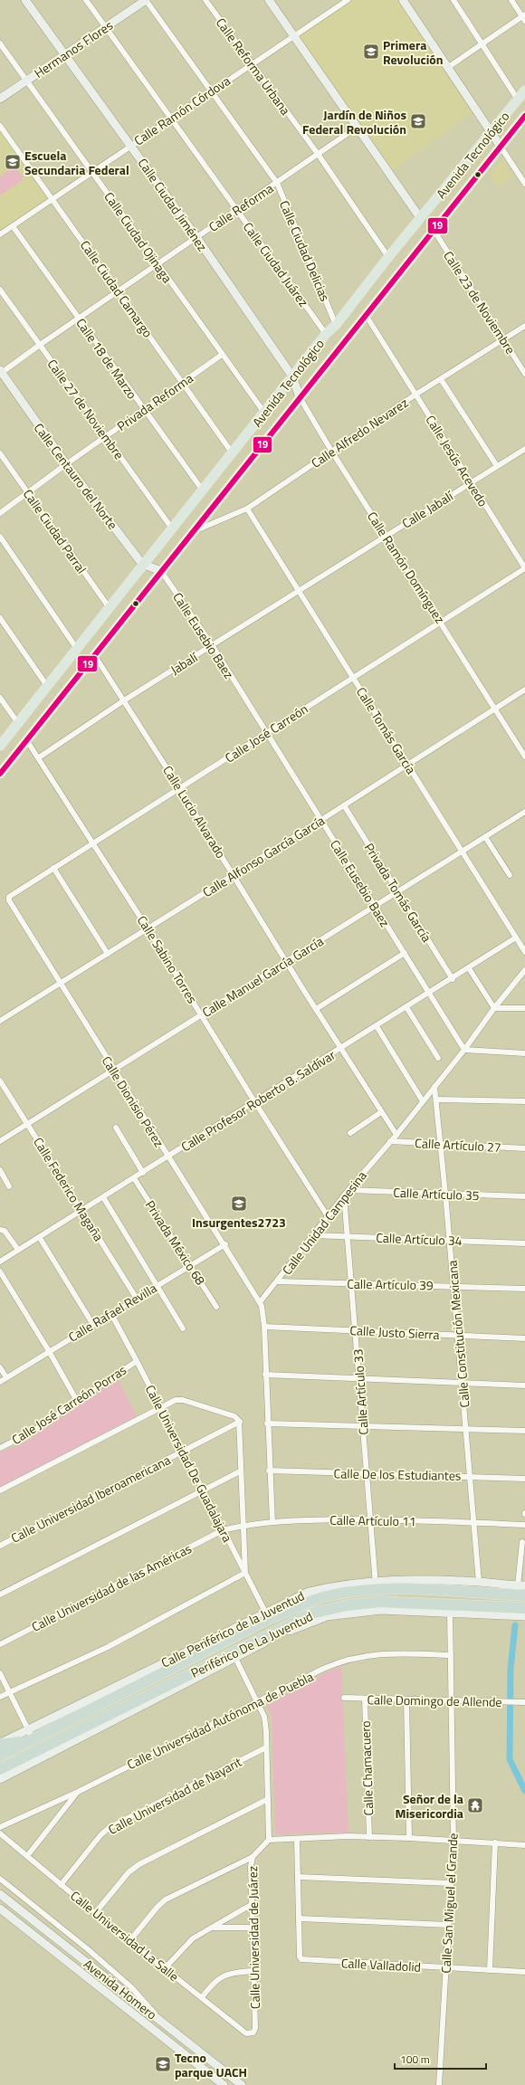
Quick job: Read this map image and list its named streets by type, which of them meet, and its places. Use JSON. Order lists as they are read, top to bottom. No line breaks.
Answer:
{"streets":{"highway":["Periférico De La Juventud"],"main road":["Hermanos Flores","Avenida Tecnológico","Calle Ciudad Jiménez","Calle Centauro del Norte","Calle Ramón Domínguez","Calle Periférico de la Juventud","Avenida Homero"],"street":["Calle Reforma Urbana","Calle Ramón Córdova","Calle Reforma","Calle Ciudad Ojinaga","Calle Ciudad Delicias","Calle Ciudad Juárez","Calle Ciudad Camargo","Calle 23 de Noviembre","Calle 18 de Marzo","Privada Reforma","Calle 27 de Noviembre","Calle Alfredo Nevarez","Calle Jesús Acevedo","Calle Jabalí","Calle Ciudad Parral","Calle Eusebio Baez","Jabalí","Calle Tomás García","Calle José Carreón","Calle Lucio Alvarado","Calle Alfonso García García","Privada Tomás García","Calle Sabino Torres","Calle Manuel García García","Calle Profesor Roberto B. Saldívar","Calle Dionisio Pérez","Calle Artículo 27","Calle Federico Magaña","Calle Artículo 35","Calle Unidad Campesina","Calle Artículo 34","Privada México 68","Calle Artículo 39","Calle Rafael Revilla","Calle Justo Sierra","Calle Constitución Mexicana","Calle Artículo 33","Calle José Carreón Porras","Calle Universidad De Guadalajara","Calle De los Estudiantes","Calle Universidad Iberoamericana","Calle Artículo 11","Calle Universidad de las Américas","Calle Domingo de Allende","Calle Universidad Autónoma de Puebla","Calle Chamacuero","Calle Universidad de Nayarit","Calle San Miguel el Grande","Calle Universidad La Salle","Calle Universidad de Juárez","Calle Valladolid"]},"crossings":[["Hermanos Flores","Calle Ciudad Jiménez"],["Hermanos Flores","Calle Ciudad Ojinaga"],["Hermanos Flores","Calle Ciudad Delicias"],["Hermanos Flores","Calle Ciudad Juárez"],["Calle Reforma Urbana","Calle Ramón Córdova"],["Calle Reforma Urbana","Avenida Tecnológico"],["Calle Reforma Urbana","Calle Reforma"],["Calle Ramón Córdova","Calle Ciudad Jiménez"],["Calle Ramón Córdova","Calle Ciudad Ojinaga"],["Calle Ramón Córdova","Calle Ciudad Delicias"],["Calle Ramón Córdova","Calle Ciudad Juárez"],["Calle Ramón Córdova","Calle Ciudad Camargo"],["Calle Ramón Córdova","Calle 18 de Marzo"],["Avenida Tecnológico","Calle Ciudad Jiménez"],["Avenida Tecnológico","Calle Ciudad Ojinaga"],["Avenida Tecnológico","Calle Ciudad Delicias"],["Avenida Tecnológico","Calle Ciudad Juárez"],["Avenida Tecnológico","Calle Ciudad Camargo"],["Avenida Tecnológico","Calle 23 de Noviembre"],["Avenida Tecnológico","Calle 18 de Marzo"],["Avenida Tecnológico","Calle 27 de Noviembre"],["Avenida Tecnológico","Calle Alfredo Nevarez"],["Avenida Tecnológico","Calle Jesús Acevedo"],["Avenida Tecnológico","Calle Centauro del Norte"],["Avenida Tecnológico","Calle Ciudad Parral"],["Avenida Tecnológico","Calle Ramón Domínguez"],["Avenida Tecnológico","Calle Eusebio Baez"],["Avenida Tecnológico","Calle Lucio Alvarado"],["Avenida Tecnológico","Calle Sabino Torres"],["Calle Ciudad Jiménez","Calle Reforma"],["Calle Ciudad Jiménez","Calle Ramón Domínguez"],["Calle Reforma","Calle Ciudad Ojinaga"],["Calle Reforma","Calle Ciudad Delicias"],["Calle Reforma","Calle Ciudad Juárez"],["Calle Reforma","Calle Ciudad Camargo"],["Calle Reforma","Calle 18 de Marzo"],["Calle Reforma","Calle 27 de Noviembre"],["Calle Reforma","Calle Centauro del Norte"],["Calle Ciudad Ojinaga","Privada Reforma"],["Calle Ciudad Camargo","Privada Reforma"],["Calle 23 de Noviembre","Calle Alfredo Nevarez"],["Calle 18 de Marzo","Privada Reforma"],["Privada Reforma","Calle 27 de Noviembre"],["Privada Reforma","Calle Centauro del Norte"],["Privada Reforma","Calle Ciudad Parral"],["Calle Alfredo Nevarez","Calle Jesús Acevedo"],["Calle Alfredo Nevarez","Calle Ramón Domínguez"],["Calle Alfredo Nevarez","Calle Tomás García"],["Calle Jesús Acevedo","Calle Jabalí"],["Calle Jesús Acevedo","Calle José Carreón"],["Calle Jabalí","Calle Ramón Domínguez"],["Calle Jabalí","Jabalí"],["Calle Ramón Domínguez","Jabalí"],["Calle Ramón Domínguez","Calle José Carreón"],["Calle Ramón Domínguez","Calle Alfonso García García"],["Calle Eusebio Baez","Jabalí"],["Calle Eusebio Baez","Calle José Carreón"],["Calle Eusebio Baez","Calle Alfonso García García"],["Calle Eusebio Baez","Calle Manuel García García"],["Calle Eusebio Baez","Calle Profesor Roberto B. Saldívar"],["Calle Eusebio Baez","Calle Unidad Campesina"],["Jabalí","Calle Tomás García"],["Jabalí","Calle Lucio Alvarado"],["Jabalí","Calle Sabino Torres"],["Calle Tomás García","Calle José Carreón"],["Calle Tomás García","Calle Alfonso García García"],["Calle Tomás García","Calle Manuel García García"],["Calle Tomás García","Calle Profesor Roberto B. Saldívar"],["Calle José Carreón","Calle Lucio Alvarado"],["Calle José Carreón","Calle Sabino Torres"],["Calle José Carreón","Calle Dionisio Pérez"],["Calle Lucio Alvarado","Calle Alfonso García García"],["Calle Lucio Alvarado","Calle Manuel García García"],["Calle Lucio Alvarado","Calle Profesor Roberto B. Saldívar"],["Calle Lucio Alvarado","Calle Unidad Campesina"],["Calle Alfonso García García","Privada Tomás García"],["Calle Alfonso García García","Calle Sabino Torres"],["Calle Alfonso García García","Calle Dionisio Pérez"],["Privada Tomás García","Calle Manuel García García"],["Privada Tomás García","Calle Profesor Roberto B. Saldívar"],["Calle Sabino Torres","Calle Manuel García García"],["Calle Sabino Torres","Calle Profesor Roberto B. Saldívar"],["Calle Sabino Torres","Calle Unidad Campesina"],["Calle Manuel García García","Calle Dionisio Pérez"],["Calle Manuel García García","Calle Federico Magaña"],["Calle Profesor Roberto B. Saldívar","Calle Dionisio Pérez"],["Calle Profesor Roberto B. Saldívar","Calle Federico Magaña"],["Calle Profesor Roberto B. Saldívar","Privada México 68"],["Calle Dionisio Pérez","Calle Unidad Campesina"],["Calle Dionisio Pérez","Calle Rafael Revilla"],["Calle Artículo 27","Calle Unidad Campesina"],["Calle Artículo 27","Calle Constitución Mexicana"],["Calle Federico Magaña","Calle Rafael Revilla"],["Calle Artículo 35","Calle Unidad Campesina"],["Calle Artículo 35","Calle Constitución Mexicana"],["Calle Artículo 35","Calle Artículo 33"],["Calle Unidad Campesina","Calle Artículo 34"],["Calle Unidad Campesina","Calle Artículo 39"],["Calle Unidad Campesina","Calle Constitución Mexicana"],["Calle Unidad Campesina","Calle Artículo 33"],["Calle Artículo 34","Calle Constitución Mexicana"],["Calle Artículo 34","Calle Artículo 33"],["Privada México 68","Calle Rafael Revilla"],["Calle Artículo 39","Calle Constitución Mexicana"],["Calle Artículo 39","Calle Artículo 33"],["Calle Rafael Revilla","Calle Universidad De Guadalajara"],["Calle Justo Sierra","Calle Constitución Mexicana"],["Calle Justo Sierra","Calle Artículo 33"],["Calle Constitución Mexicana","Calle De los Estudiantes"],["Calle Constitución Mexicana","Calle Artículo 11"],["Calle Constitución Mexicana","Calle Periférico de la Juventud"],["Calle Artículo 33","Calle De los Estudiantes"],["Calle Artículo 33","Calle Artículo 11"],["Calle Artículo 33","Calle Periférico de la Juventud"],["Calle Artículo 33","Periférico De La Juventud"],["Calle José Carreón Porras","Calle Universidad De Guadalajara"],["Calle Universidad De Guadalajara","Calle Universidad Iberoamericana"],["Calle Universidad De Guadalajara","Calle Artículo 11"],["Calle Universidad De Guadalajara","Calle Universidad de las Américas"],["Calle Universidad De Guadalajara","Calle Periférico de la Juventud"],["Calle Artículo 11","Calle Universidad de las Américas"],["Calle Periférico de la Juventud","Periférico De La Juventud"],["Calle Periférico de la Juventud","Calle San Miguel el Grande"],["Calle Domingo de Allende","Calle Chamacuero"],["Calle Domingo de Allende","Calle San Miguel el Grande"],["Calle Universidad Autónoma de Puebla","Calle San Miguel el Grande"],["Calle Universidad de Nayarit","Calle Universidad La Salle"],["Calle San Miguel el Grande","Calle Valladolid"],["Calle Universidad La Salle","Calle Universidad de Juárez"]],"places":{"school or university":["Primera Revolución","Jardín de Niños Federal Revolución","Escuela Secundaria Federal","Insurgentes2723","Tecno parque UACH"],"temple":["Señor de la Misericordia"]},"lines":["transit line 19"],"scale_bar":"100 m"}
